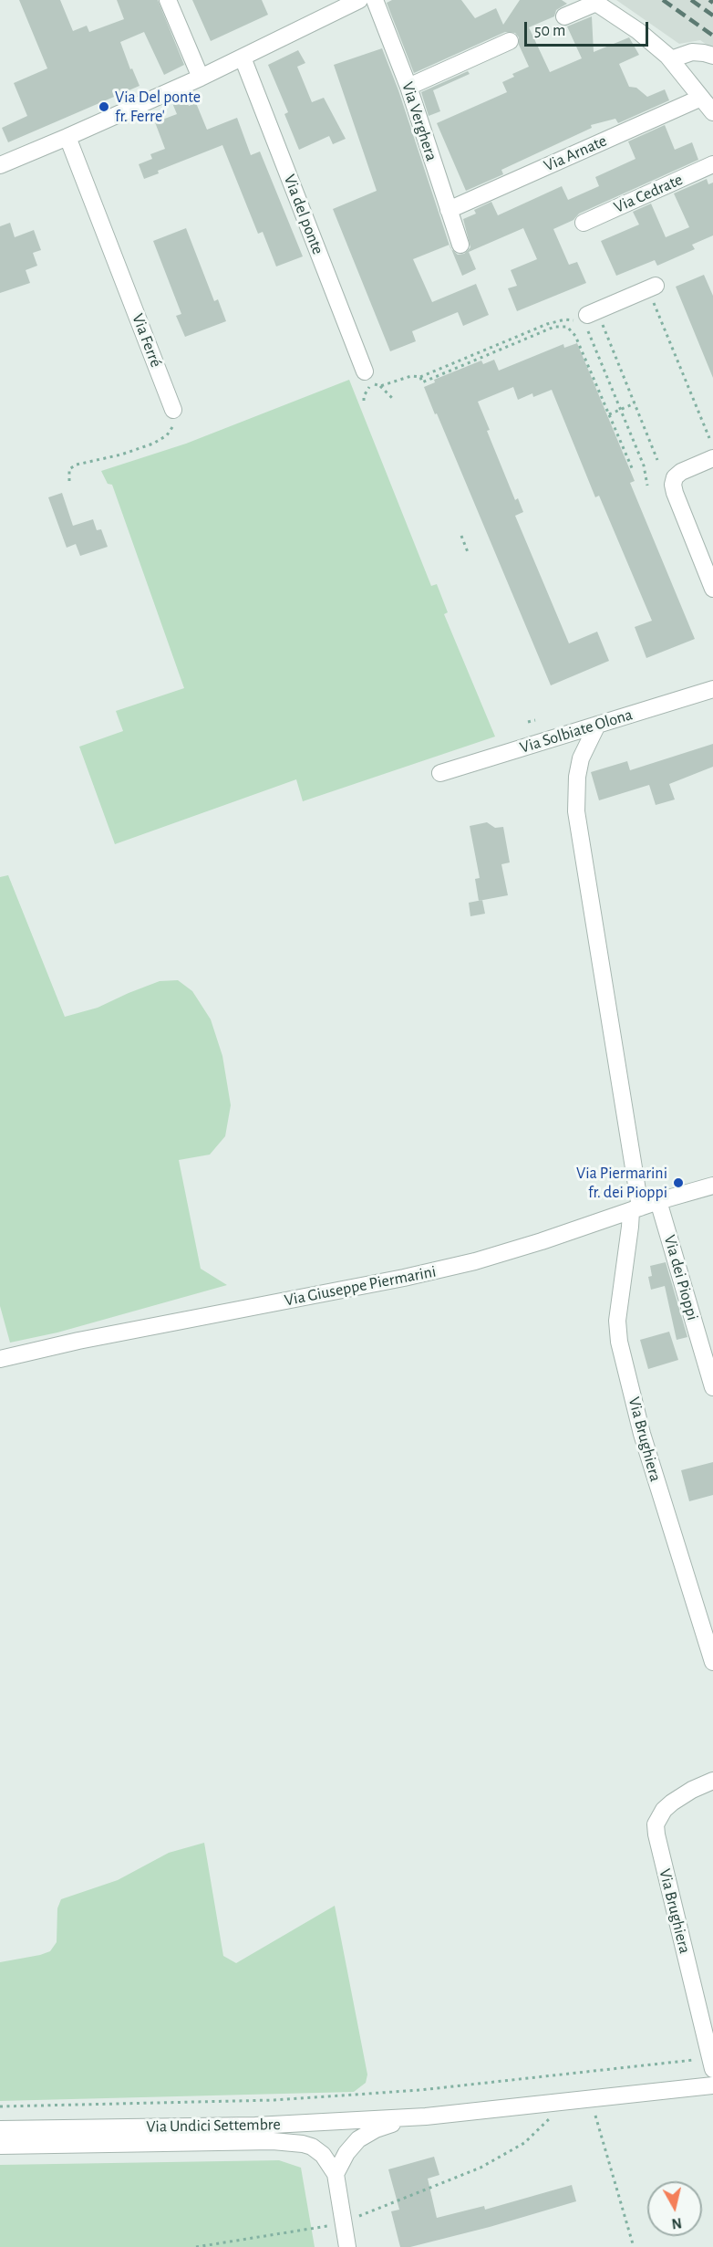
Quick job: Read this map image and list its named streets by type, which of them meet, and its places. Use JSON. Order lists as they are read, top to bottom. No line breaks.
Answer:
{"streets":{"street":["Via Verghera","Via Arnate","Via Cedrate","Via del ponte","Via Ferré","Via Solbiate Olona","Via dei Pioppi","Via Giuseppe Piermarini","Via Brughiera","Via Undici Settembre"]},"crossings":[["Via Verghera","Via Arnate"],["Via Solbiate Olona","Via Brughiera"],["Via dei Pioppi","Via Giuseppe Piermarini"],["Via Giuseppe Piermarini","Via Brughiera"]],"places":["Via Del ponte fr. Ferre'","Via Piermarini fr. dei Pioppi"],"scale_bar":"50 m","north":"bottom"}
